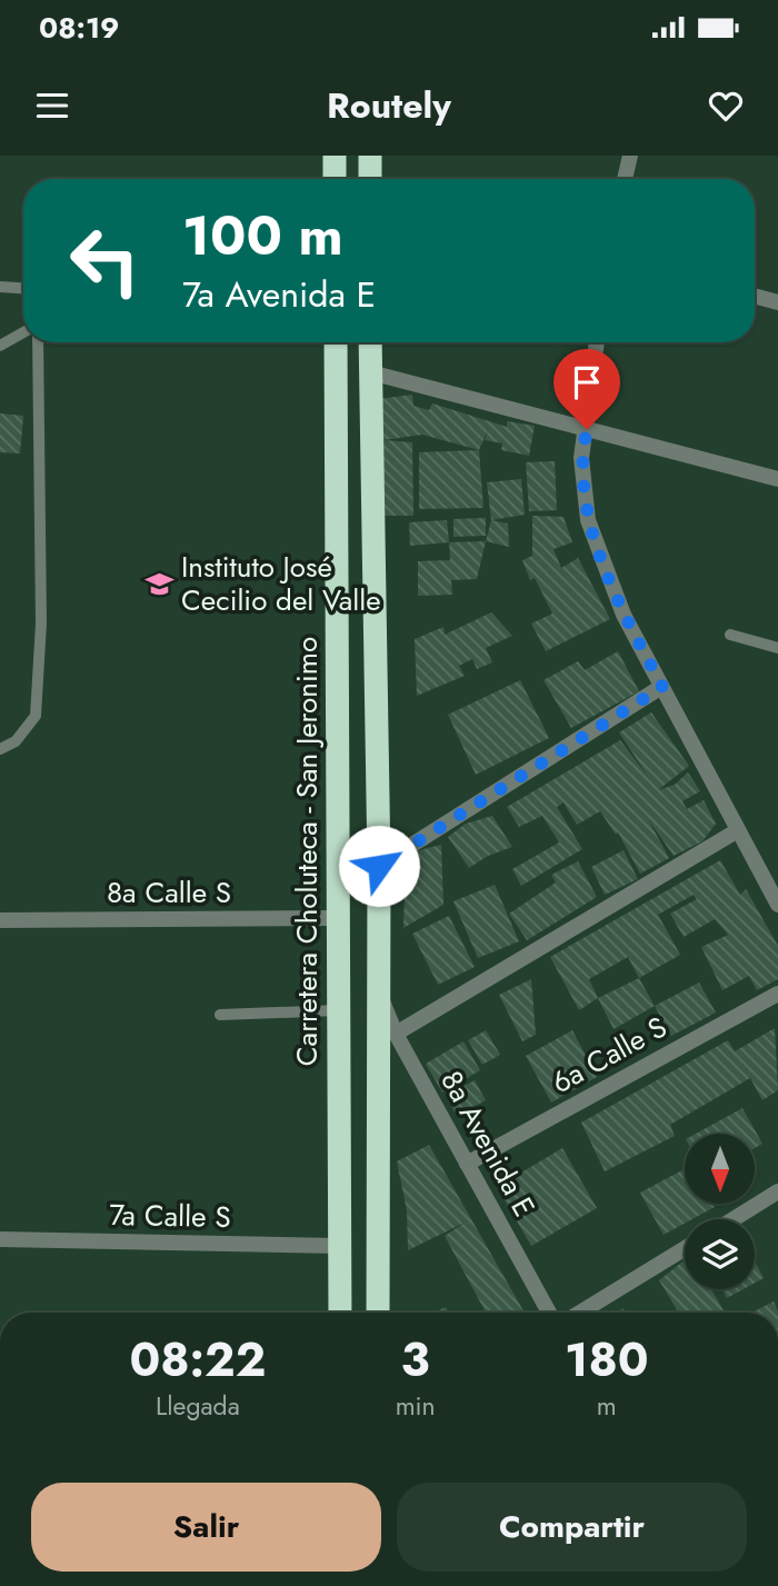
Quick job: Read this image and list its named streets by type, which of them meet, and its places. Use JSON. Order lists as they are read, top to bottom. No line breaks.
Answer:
{"streets":{"highway":["Carretera Choluteca - San Jeronimo"],"street":["8a Calle S","6a Calle S","8a Avenida E","7a Calle S"]},"crossings":[["Carretera Choluteca - San Jeronimo","8a Calle S"],["Carretera Choluteca - San Jeronimo","7a Calle S"],["6a Calle S","8a Avenida E"]],"places":{"school or university":["Instituto José Cecilio del Valle"]},"north":"bottom","page":{"status":"08:19","header":"Routely","turn":["100 m","7a Avenida E"],"eta":["08:22","Llegada","3","min","180","m"],"buttons":["Salir","Compartir"]}}
